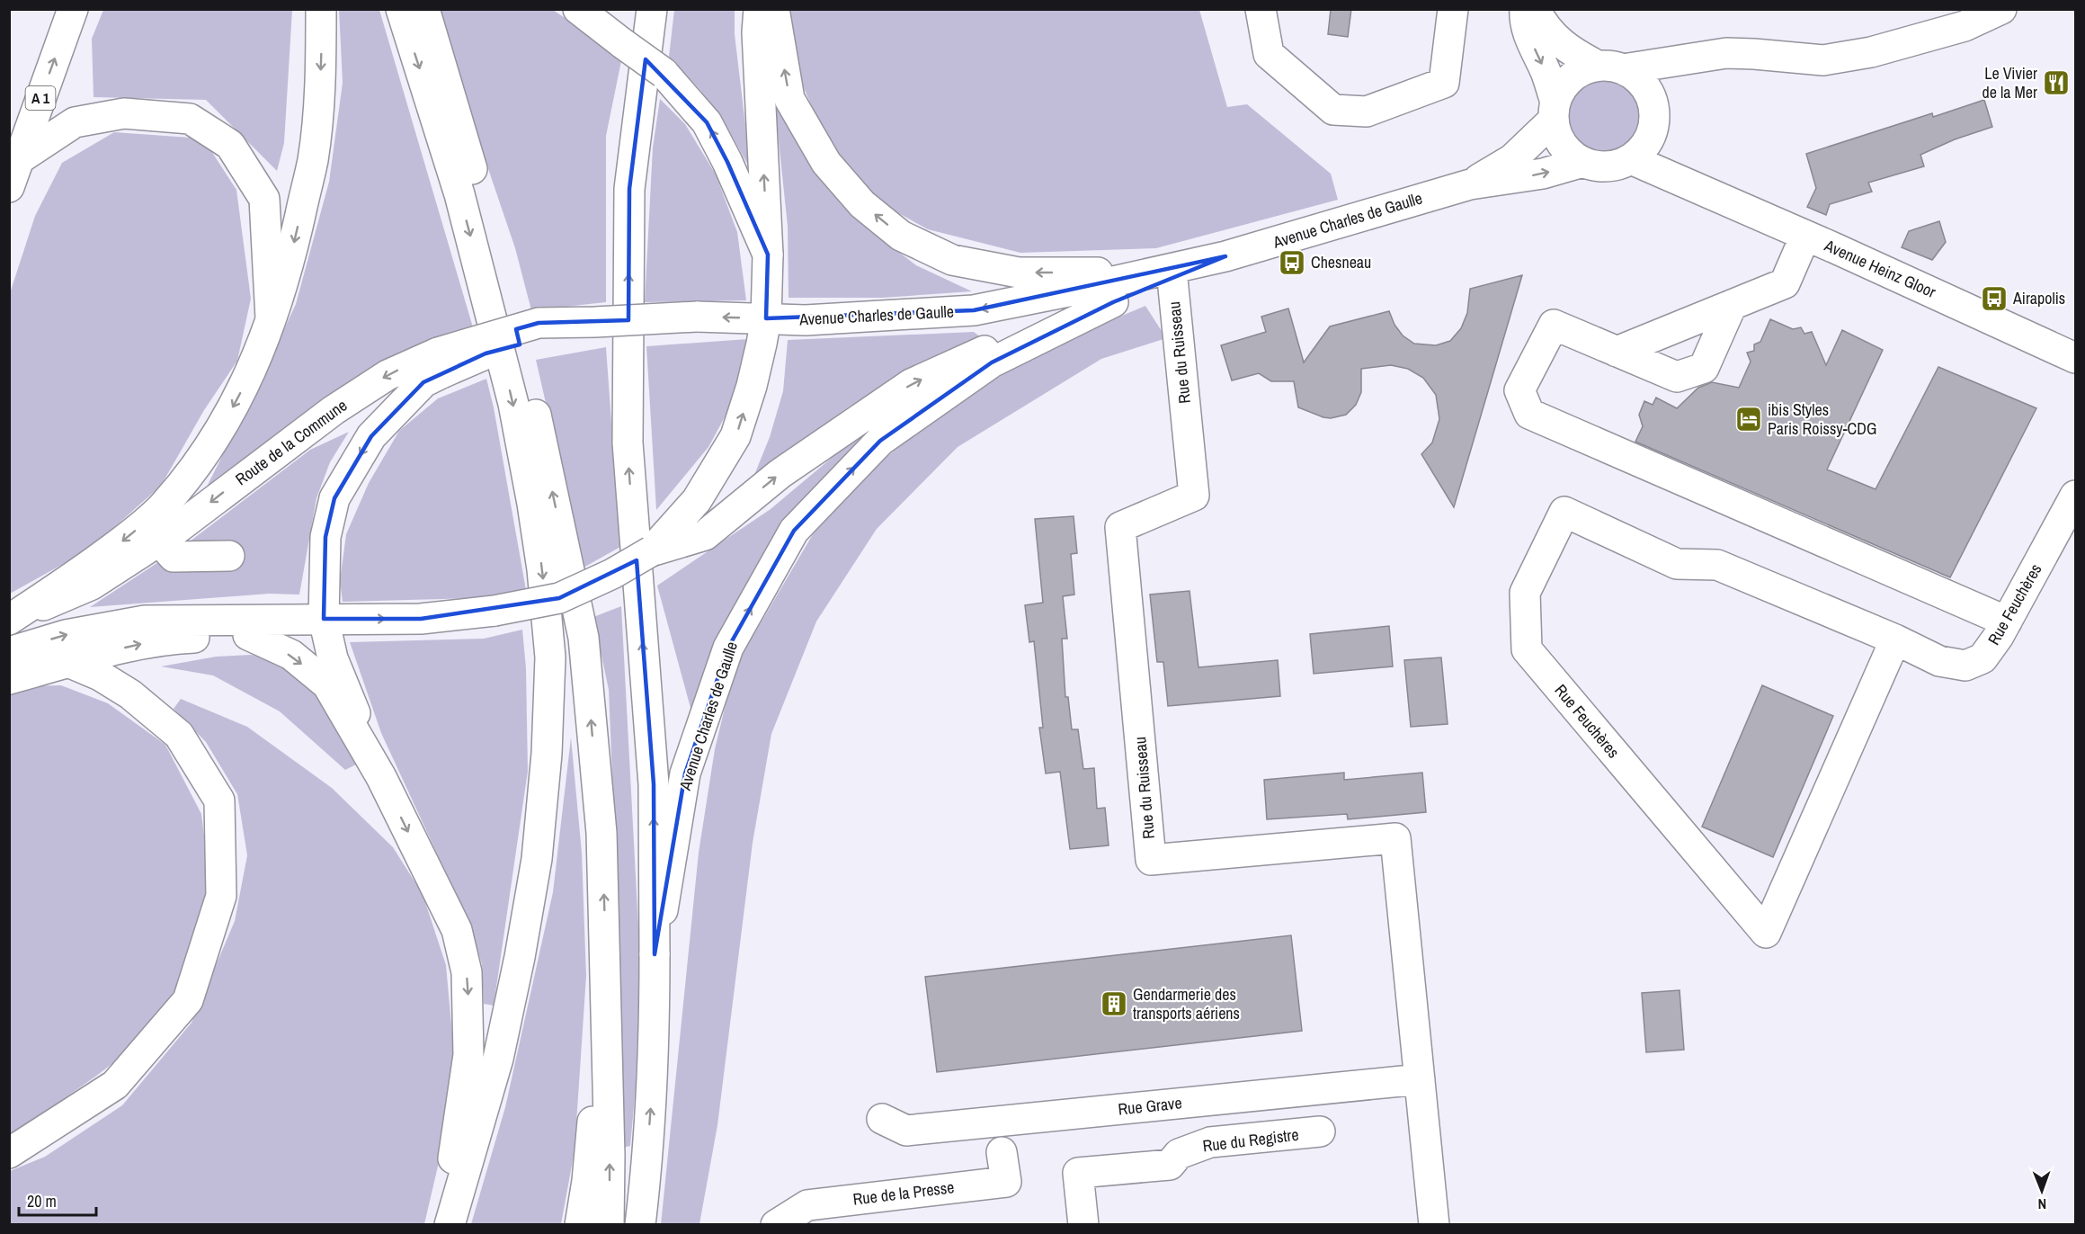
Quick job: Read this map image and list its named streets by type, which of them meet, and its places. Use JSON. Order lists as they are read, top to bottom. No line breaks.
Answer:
{"streets":{"main road":["A 1","Avenue Charles de Gaulle","Avenue Heinz Gloor","Rue du Ruisseau","Route de la Commune","Rue Feuchères","Rue Grave","Rue du Registre","Rue de la Presse"]},"crossings":[["Avenue Charles de Gaulle","Avenue Heinz Gloor"],["Avenue Charles de Gaulle","Rue du Ruisseau"],["Avenue Charles de Gaulle","Route de la Commune"],["Rue du Ruisseau","Rue Grave"]],"places":{"restaurant":["Le Vivier de la Mer"],"bus stop":["Chesneau","Airapolis"],"hotel":["ibis Styles Paris Roissy-CDG"],"building":["Gendarmerie des transports aériens"]},"scale_bar":"20 m","north":"bottom"}
